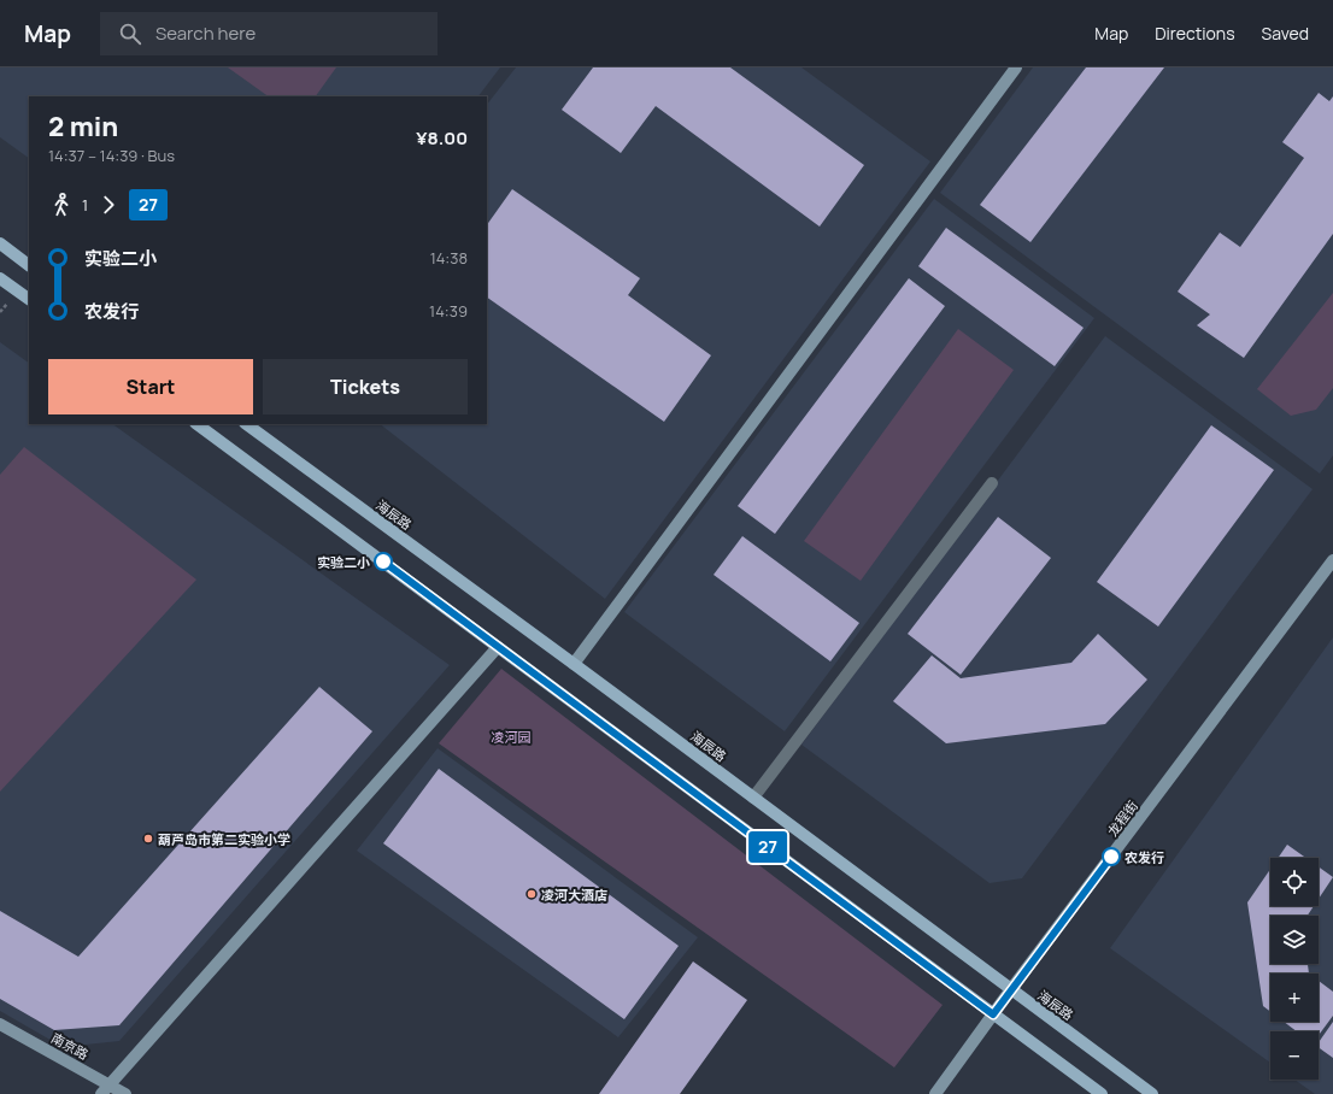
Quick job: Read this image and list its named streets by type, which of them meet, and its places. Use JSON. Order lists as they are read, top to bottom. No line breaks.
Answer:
{"streets":{"main road":["海辰路"],"street":["龙程街","南京路"]},"crossings":[["海辰路","龙程街"]],"parks":["凌河园"],"places":["实验二小","葫芦岛市第二实验小学","农发行","凌河大酒店"],"lines":["bus line 27"],"page":{"header":"Map","search":"Search here","nav":["Map","Directions","Saved"],"on_map":"27","heading":["2 min","14:37 – 14:39 · Bus","¥8.00"],"legs":["1","27"],"list":[{"name":"实验二小","value":"14:38"},{"name":"农发行","value":"14:39"}],"buttons":["Start","Tickets"],"map_buttons":["+","−"]}}
